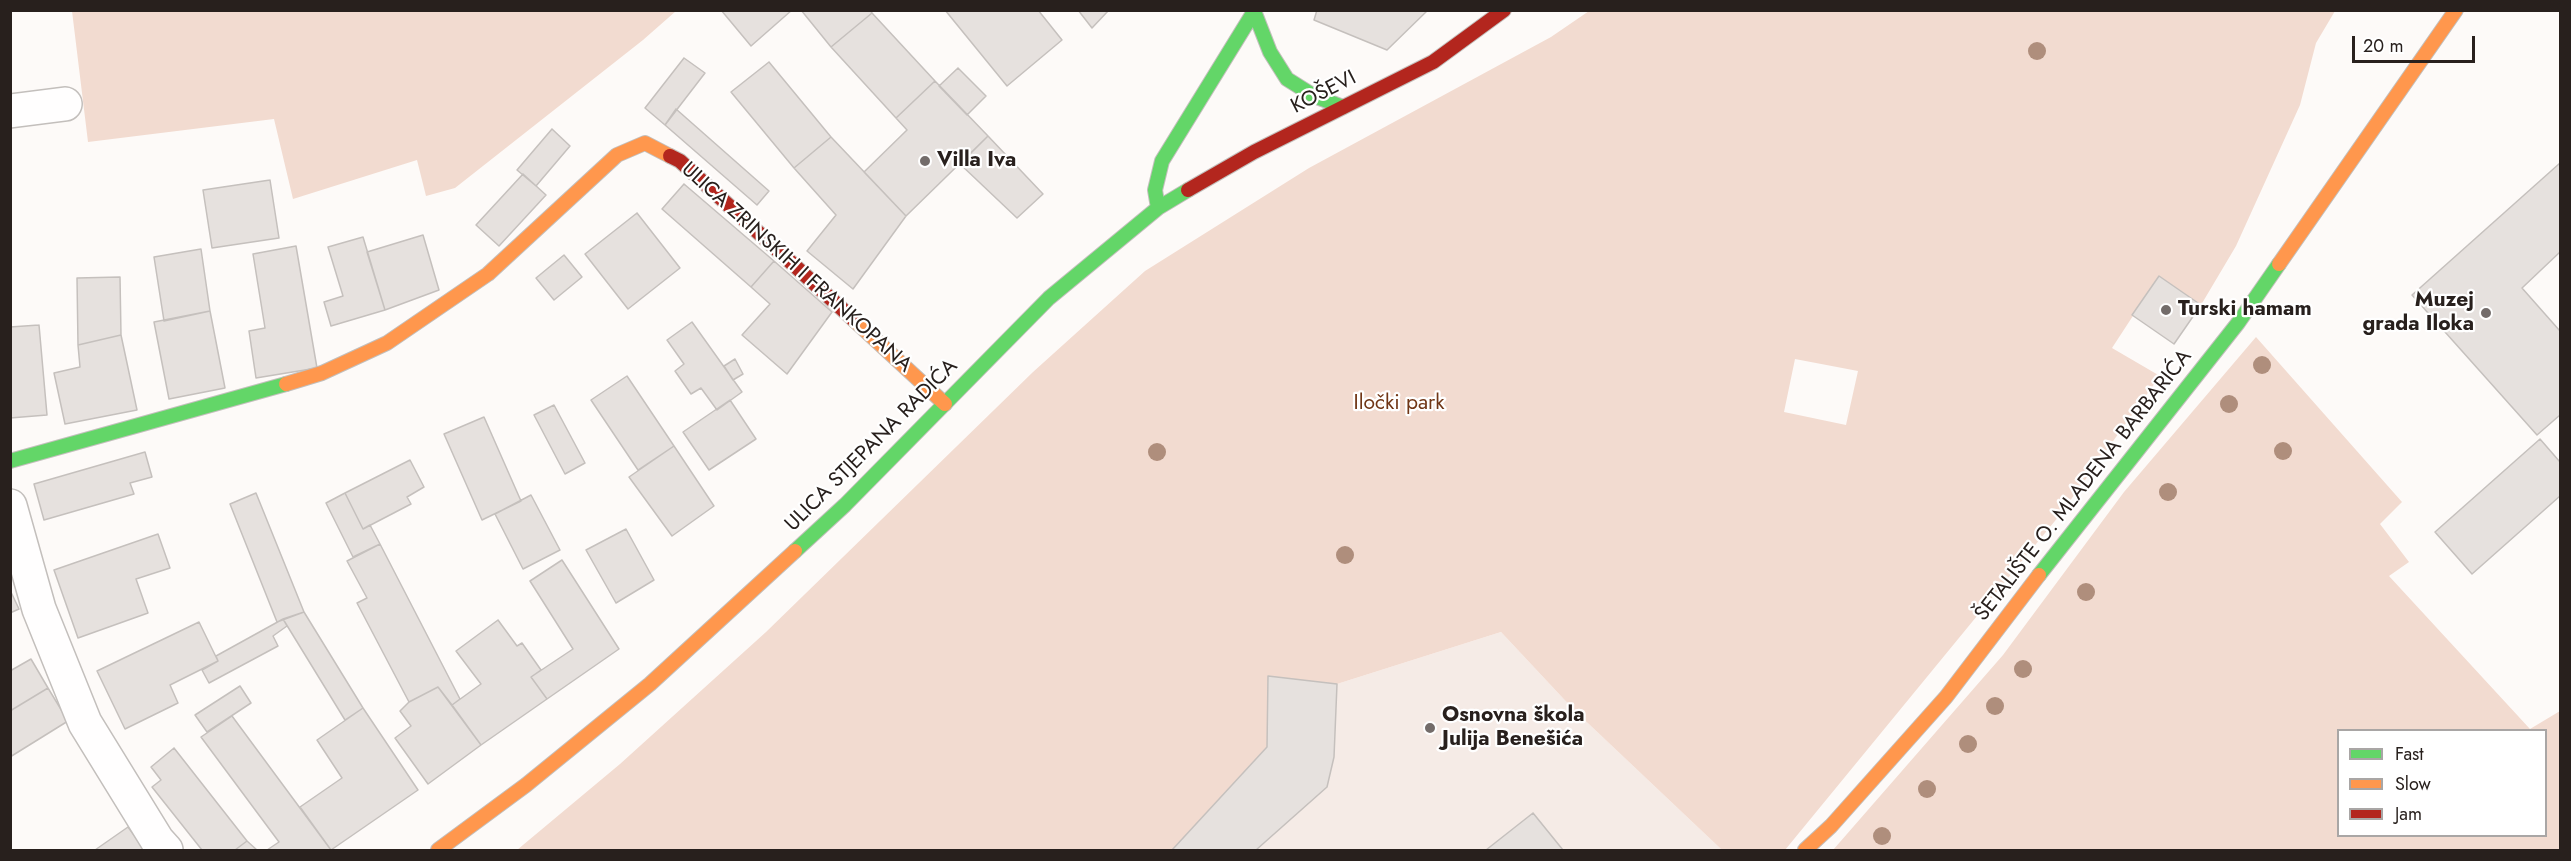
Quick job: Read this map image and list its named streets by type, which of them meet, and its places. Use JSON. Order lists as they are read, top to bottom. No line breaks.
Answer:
{"streets":{"street":["KOŠEVI","ULICA ZRINSKIH I FRANKOPANA","ULICA STJEPANA RADIĆA","ŠETALIŠTE O. MLADENA BARBARIĆA"]},"crossings":[["KOŠEVI","ULICA STJEPANA RADIĆA"],["ULICA ZRINSKIH I FRANKOPANA","ULICA STJEPANA RADIĆA"]],"parks":["Iločki park"],"places":["Villa Iva","Turski hamam","Muzej grada Iloka","Osnovna škola Julija Benešića"],"legend":["Fast","Slow","Jam"],"scale_bar":"20 m"}
